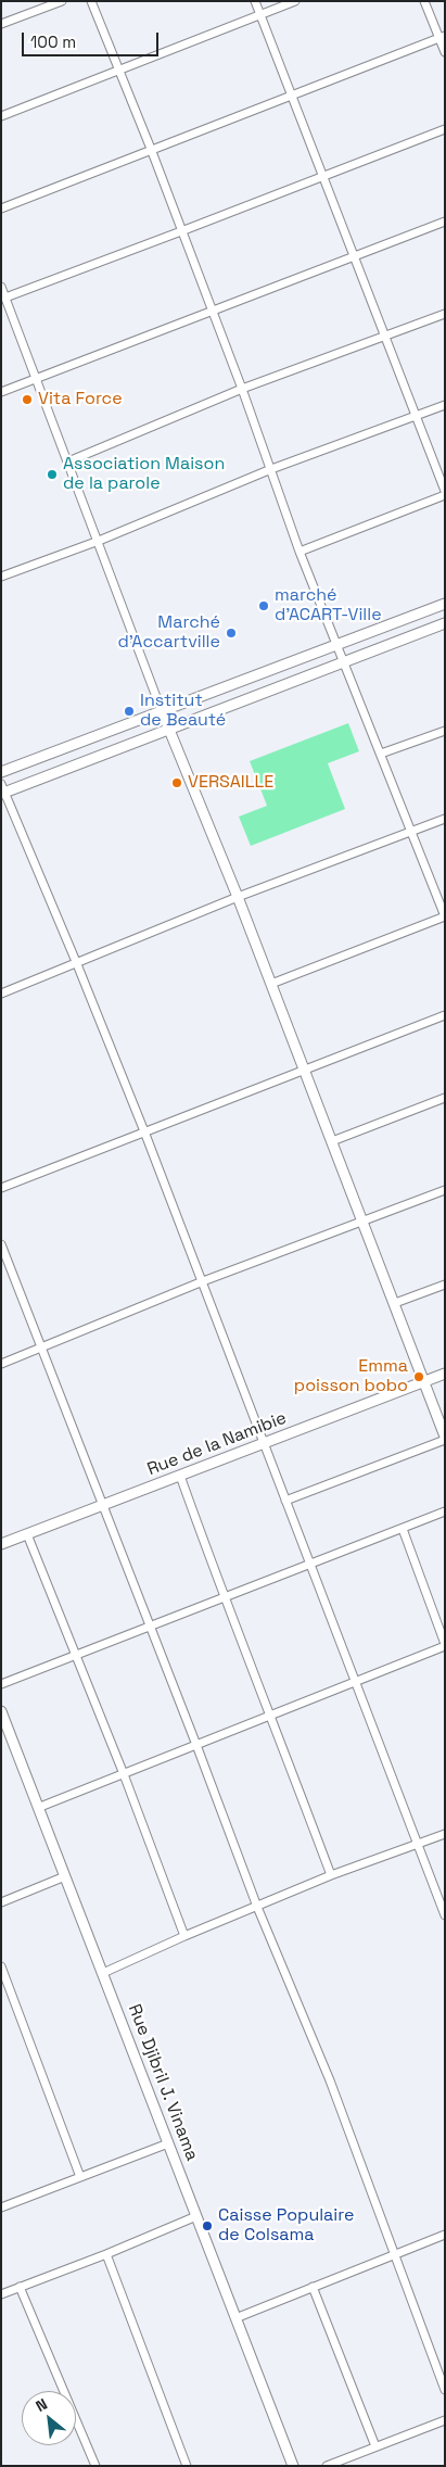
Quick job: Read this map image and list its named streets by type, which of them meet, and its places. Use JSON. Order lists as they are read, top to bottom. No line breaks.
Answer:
{"streets":{"street":["Rue de la Namibie","Rue Djibril J. Vinama"]},"places":["Vita Force","Association Maison de la parole","marché d'ACART-Ville","Marché d'Accartville","Institut de Beauté","VERSAILLE","Emma poisson bobo","Caisse Populaire de Colsama"],"scale_bar":"100 m","north":"top left"}
